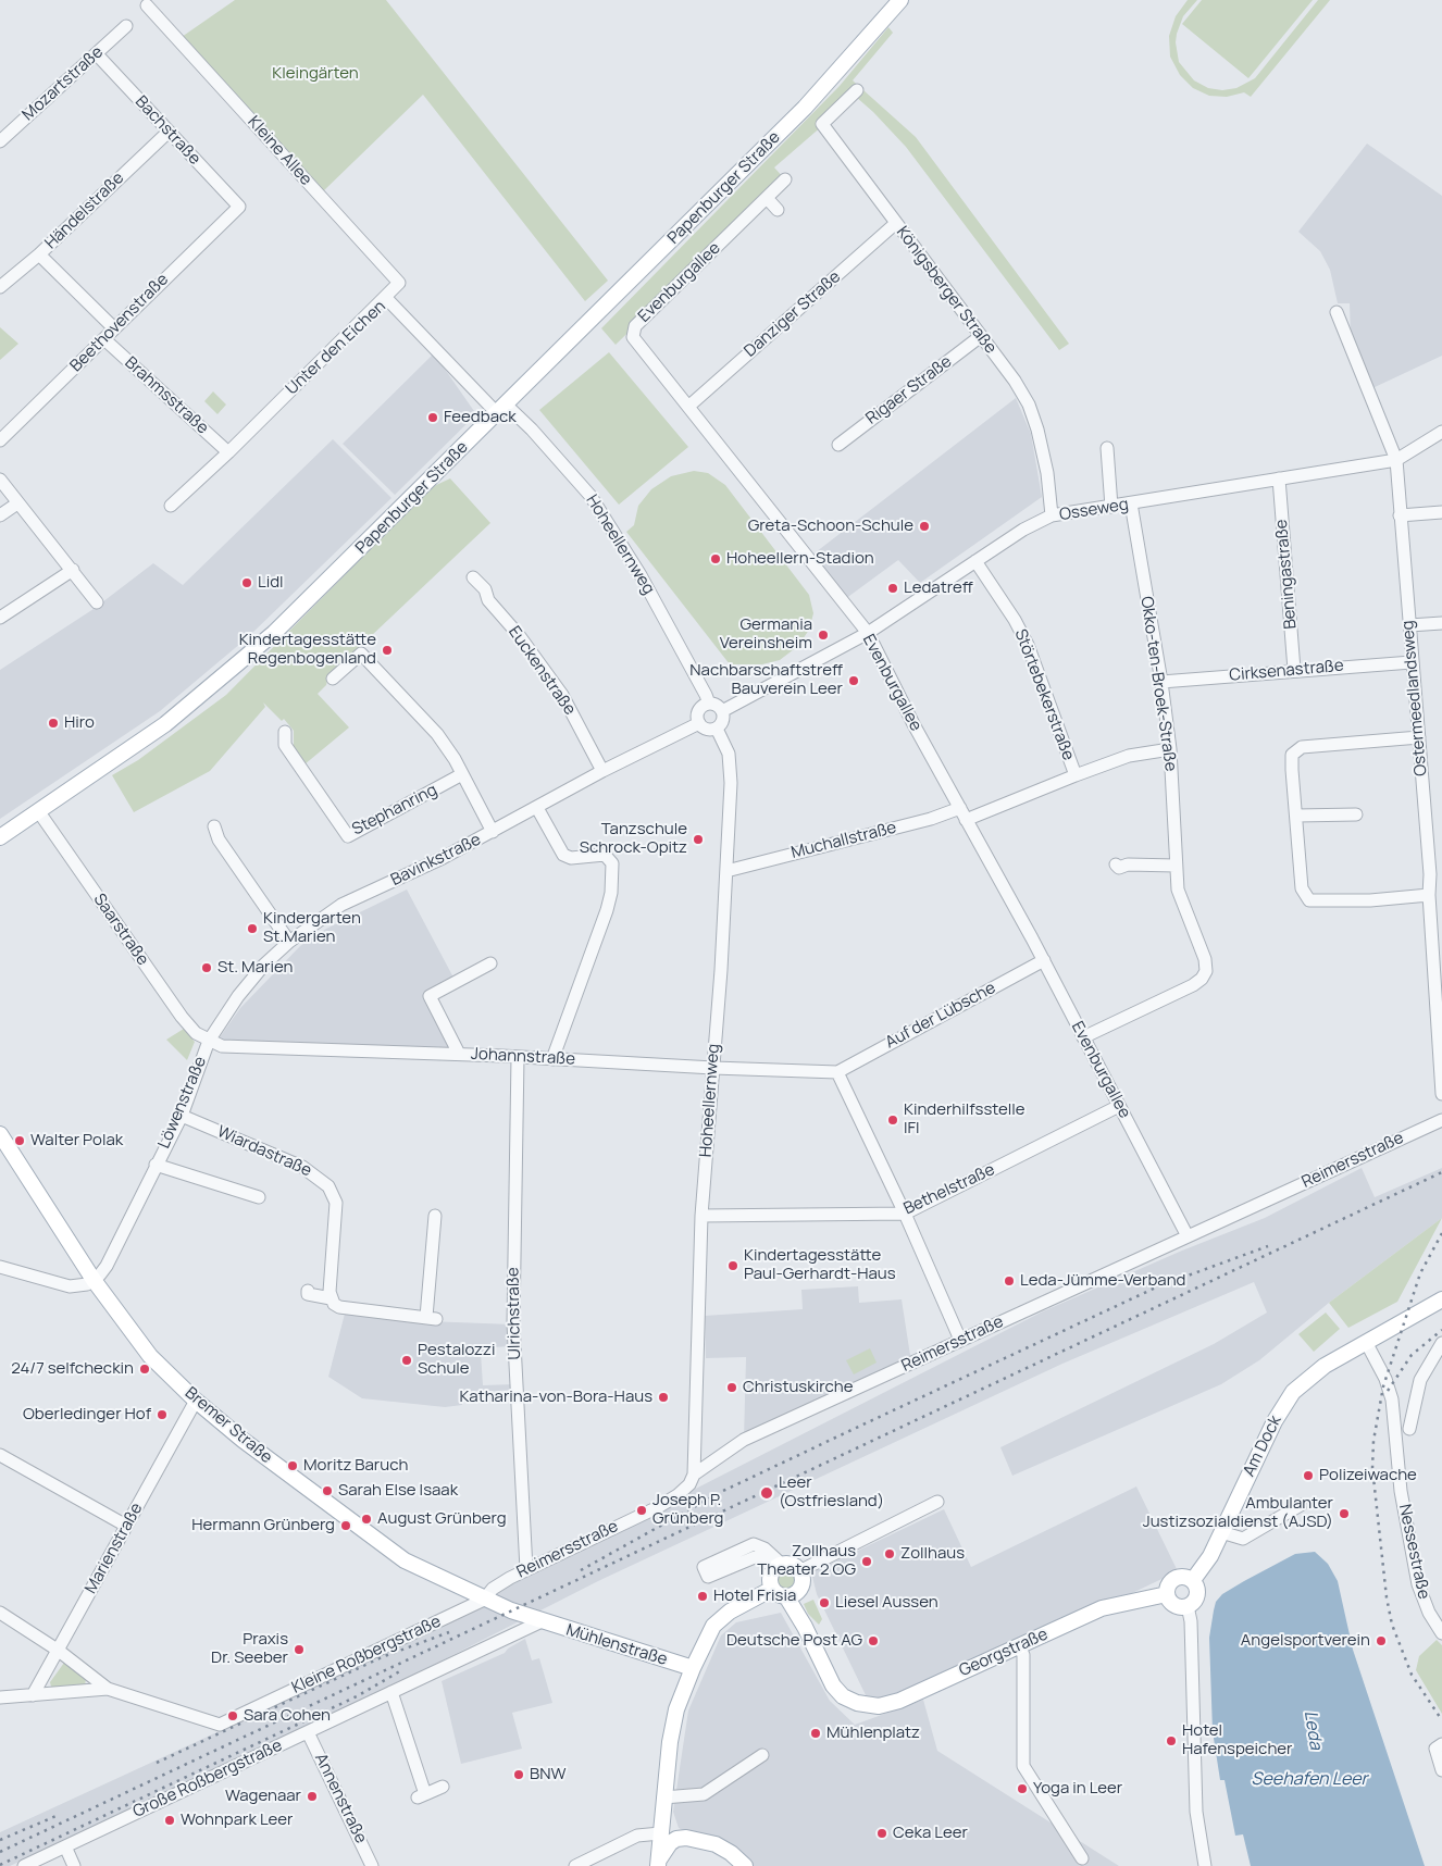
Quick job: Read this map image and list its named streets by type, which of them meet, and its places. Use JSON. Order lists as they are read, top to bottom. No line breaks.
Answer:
{"streets":{"main road":["Papenburger Straße","Bremer Straße","Am Dock","Mühlenstraße","Georgstraße"],"street":["Mozartstraße","Bachstraße","Kleine Allee","Händelstraße","Evenburgallee","Königsberger Straße","Danziger Straße","Beethovenstraße","Unter den Eichen","Rigaer Straße","Brahmsstraße","Osseweg","Hoheellernweg","Beningastraße","Euckenstraße","Cirksenastraße","Okko-ten-Broek-Straße","Störtebekerstraße","Ostermeedlandsweg","Stephanring","Muchallstraße","Bavinkstraße","Saarstraße","Auf der Lübsche","Johannstraße","Löwenstraße","Wiardastraße","Reimersstraße","Bethelstraße","Ulrichstraße","Marienstraße","Nessestraße","Kleine Roßbergstraße","Große Roßbergstraße","Annenstraße"]},"crossings":[["Mozartstraße","Bachstraße"],["Bachstraße","Händelstraße"],["Bachstraße","Beethovenstraße"],["Kleine Allee","Unter den Eichen"],["Papenburger Straße","Unter den Eichen"],["Papenburger Straße","Hoheellernweg"],["Papenburger Straße","Saarstraße"],["Evenburgallee","Danziger Straße"],["Evenburgallee","Osseweg"],["Evenburgallee","Okko-ten-Broek-Straße"],["Evenburgallee","Muchallstraße"],["Evenburgallee","Auf der Lübsche"],["Evenburgallee","Reimersstraße"],["Evenburgallee","Bethelstraße"],["Königsberger Straße","Danziger Straße"],["Königsberger Straße","Rigaer Straße"],["Königsberger Straße","Osseweg"],["Beethovenstraße","Brahmsstraße"],["Unter den Eichen","Brahmsstraße"],["Unter den Eichen","Hoheellernweg"],["Osseweg","Hoheellernweg"],["Osseweg","Beningastraße"],["Osseweg","Okko-ten-Broek-Straße"],["Osseweg","Störtebekerstraße"],["Osseweg","Ostermeedlandsweg"],["Osseweg","Bavinkstraße"],["Hoheellernweg","Muchallstraße"],["Hoheellernweg","Bavinkstraße"],["Hoheellernweg","Johannstraße"],["Hoheellernweg","Reimersstraße"],["Hoheellernweg","Bethelstraße"],["Beningastraße","Cirksenastraße"],["Euckenstraße","Bavinkstraße"],["Cirksenastraße","Okko-ten-Broek-Straße"],["Cirksenastraße","Ostermeedlandsweg"],["Bavinkstraße","Saarstraße"],["Bavinkstraße","Johannstraße"],["Bavinkstraße","Löwenstraße"],["Saarstraße","Johannstraße"],["Saarstraße","Löwenstraße"],["Auf der Lübsche","Johannstraße"],["Johannstraße","Löwenstraße"],["Johannstraße","Ulrichstraße"],["Löwenstraße","Wiardastraße"],["Löwenstraße","Bremer Straße"],["Reimersstraße","Ulrichstraße"],["Reimersstraße","Bremer Straße"],["Reimersstraße","Kleine Roßbergstraße"],["Bremer Straße","Marienstraße"],["Bremer Straße","Mühlenstraße"],["Bremer Straße","Kleine Roßbergstraße"],["Bremer Straße","Große Roßbergstraße"],["Am Dock","Nessestraße"],["Am Dock","Georgstraße"],["Mühlenstraße","Große Roßbergstraße"],["Große Roßbergstraße","Annenstraße"]],"water":["Leda","Seehafen Leer"],"parks":["Kleingärten"],"places":["Feedback","Greta-Schoon-Schule","Hoheellern-Stadion","Lidl","Ledatreff","Germania Vereinsheim","Kindertagesstätte Regenbogenland","Nachbarschaftstreff Bauverein Leer","Hiro","Tanzschule Schrock-Opitz","Kindergarten St.Marien","St. Marien","Kinderhilfsstelle IFI","Walter Polak","Kindertagesstätte Paul-Gerhardt-Haus","Leda-Jümme-Verband","Pestalozzi Schule","24/7 selfcheckin","Christuskirche","Katharina-von-Bora-Haus","Oberledinger Hof","Moritz Baruch","Polizeiwache","Sarah Else Isaak","Leer (Ostfriesland)","Joseph P. Grünberg","Ambulanter Justizsozialdienst (AJSD)","August Grünberg","Hermann Grünberg","Zollhaus","Zollhaus Theater 2 OG","Hotel Frisia","Liesel Aussen","Deutsche Post AG","Angelsportverein","Praxis Dr. Seeber","Sara Cohen","Mühlenplatz","Hotel Hafenspeicher","BNW","Yoga in Leer","Wagenaar","Wohnpark Leer","Ceka Leer"]}
